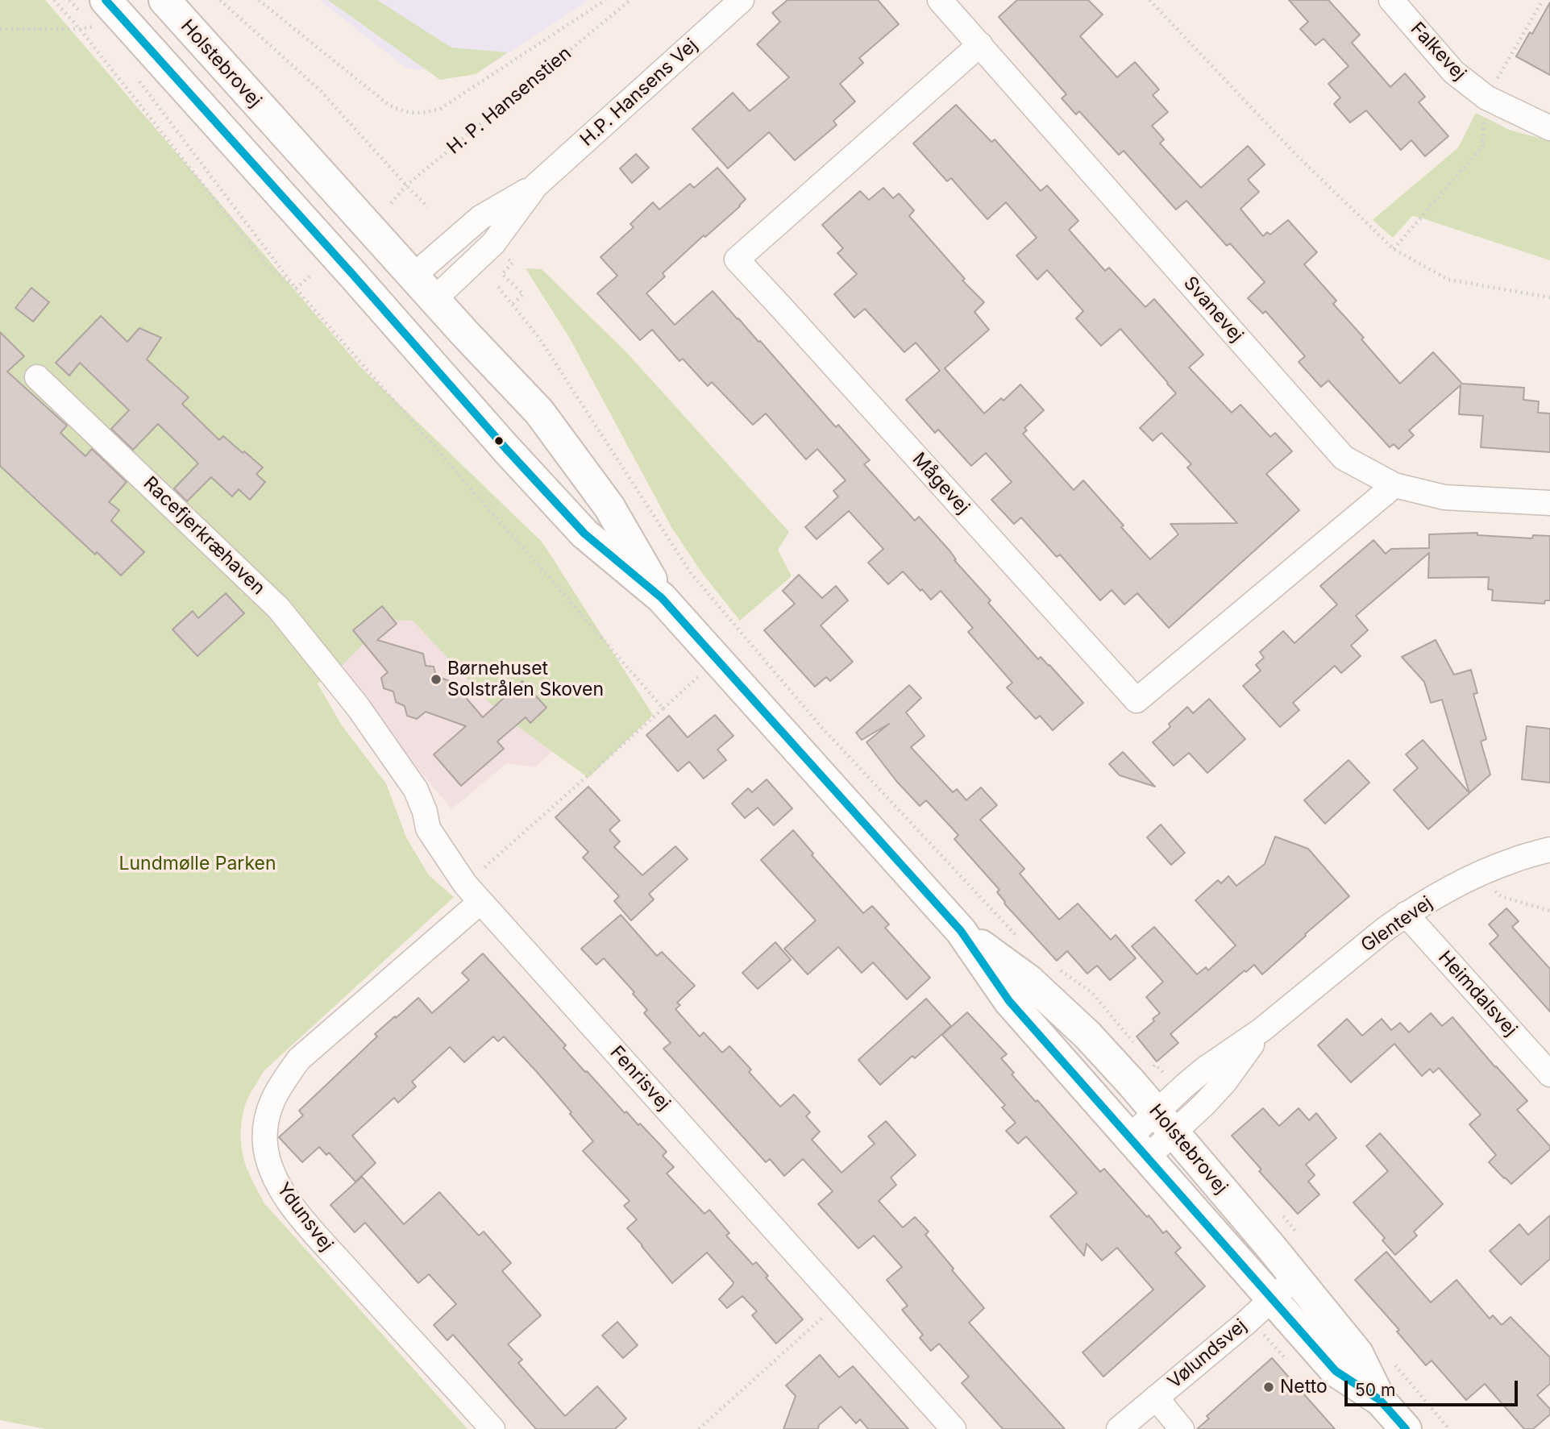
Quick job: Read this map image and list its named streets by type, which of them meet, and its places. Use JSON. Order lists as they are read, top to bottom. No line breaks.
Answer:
{"streets":{"main road":["Holstebrovej"],"street":["Falkevej","H.P. Hansens Vej","Svanevej","Mågevej","Racefjerkræhaven","Glentevej","Heimdalsvej","Fenrisvej","Ydunsvej","Vølundsvej"],"path":["H. P. Hansenstien"]},"crossings":[["Holstebrovej","H.P. Hansens Vej"],["Holstebrovej","Glentevej"],["Holstebrovej","Vølundsvej"],["Svanevej","Mågevej"],["Racefjerkræhaven","Fenrisvej"],["Glentevej","Heimdalsvej"],["Fenrisvej","Ydunsvej"]],"parks":["Lundmølle Parken"],"places":["Børnehuset Solstrålen Skoven","Netto"],"scale_bar":"50 m"}
